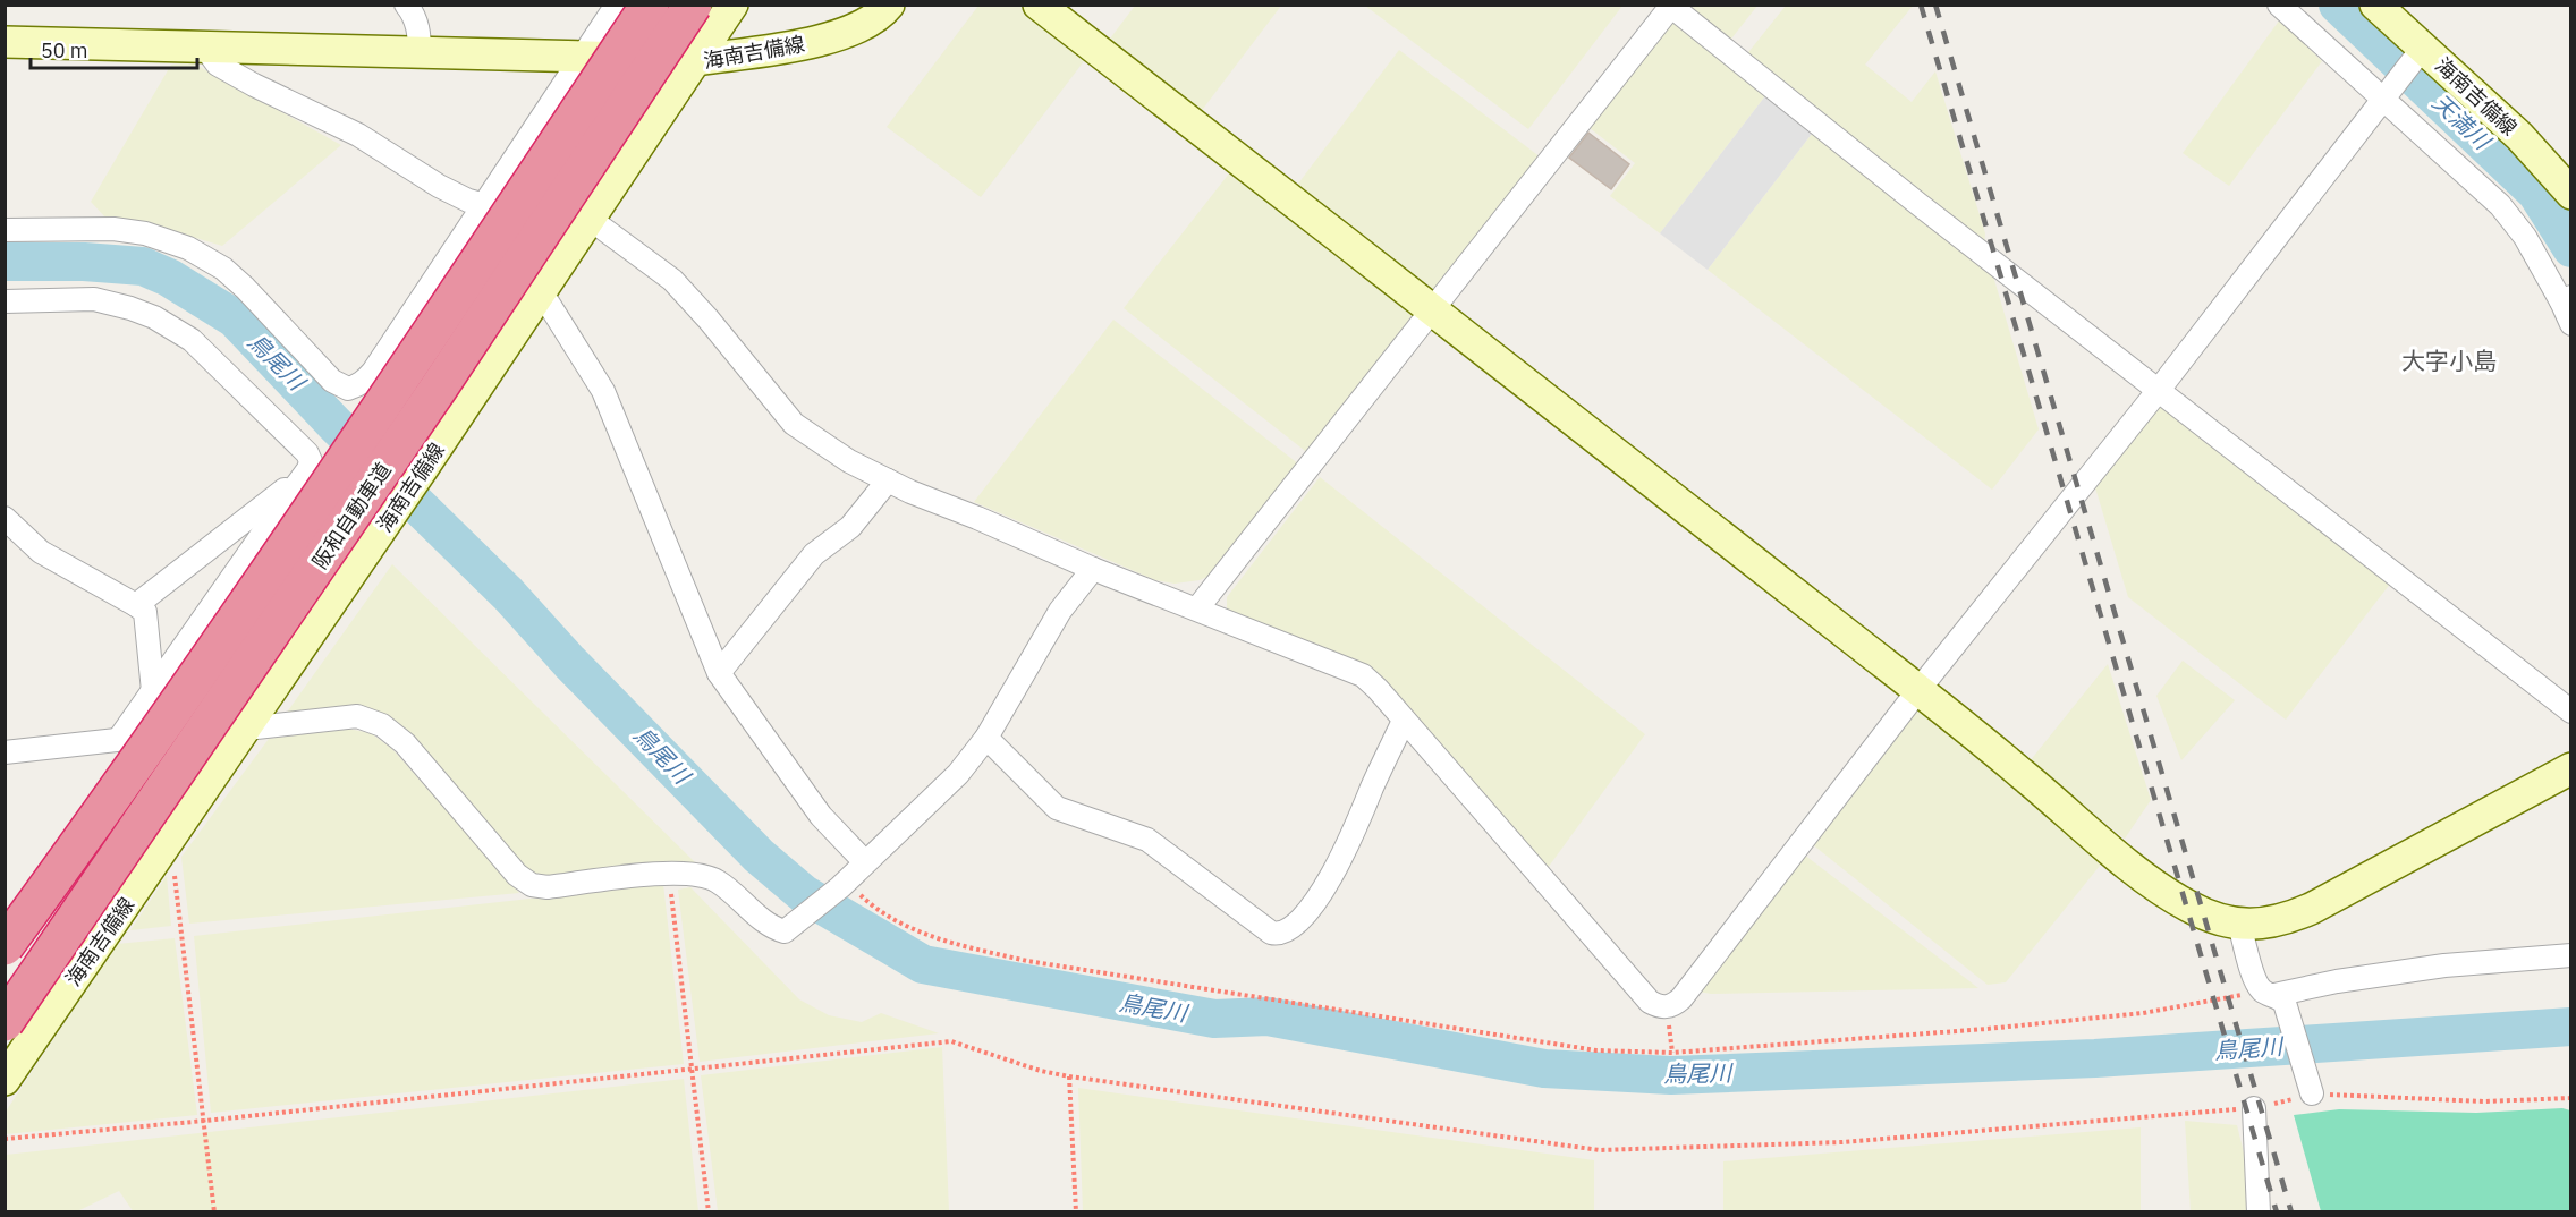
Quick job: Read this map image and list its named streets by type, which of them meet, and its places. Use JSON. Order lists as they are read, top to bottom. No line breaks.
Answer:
{"streets":{"highway":["阪和自動車道"],"street":["海南吉備線"]},"districts":["大字小島"],"water":["天満川","鳥尾川"],"scale_bar":"50 m"}
